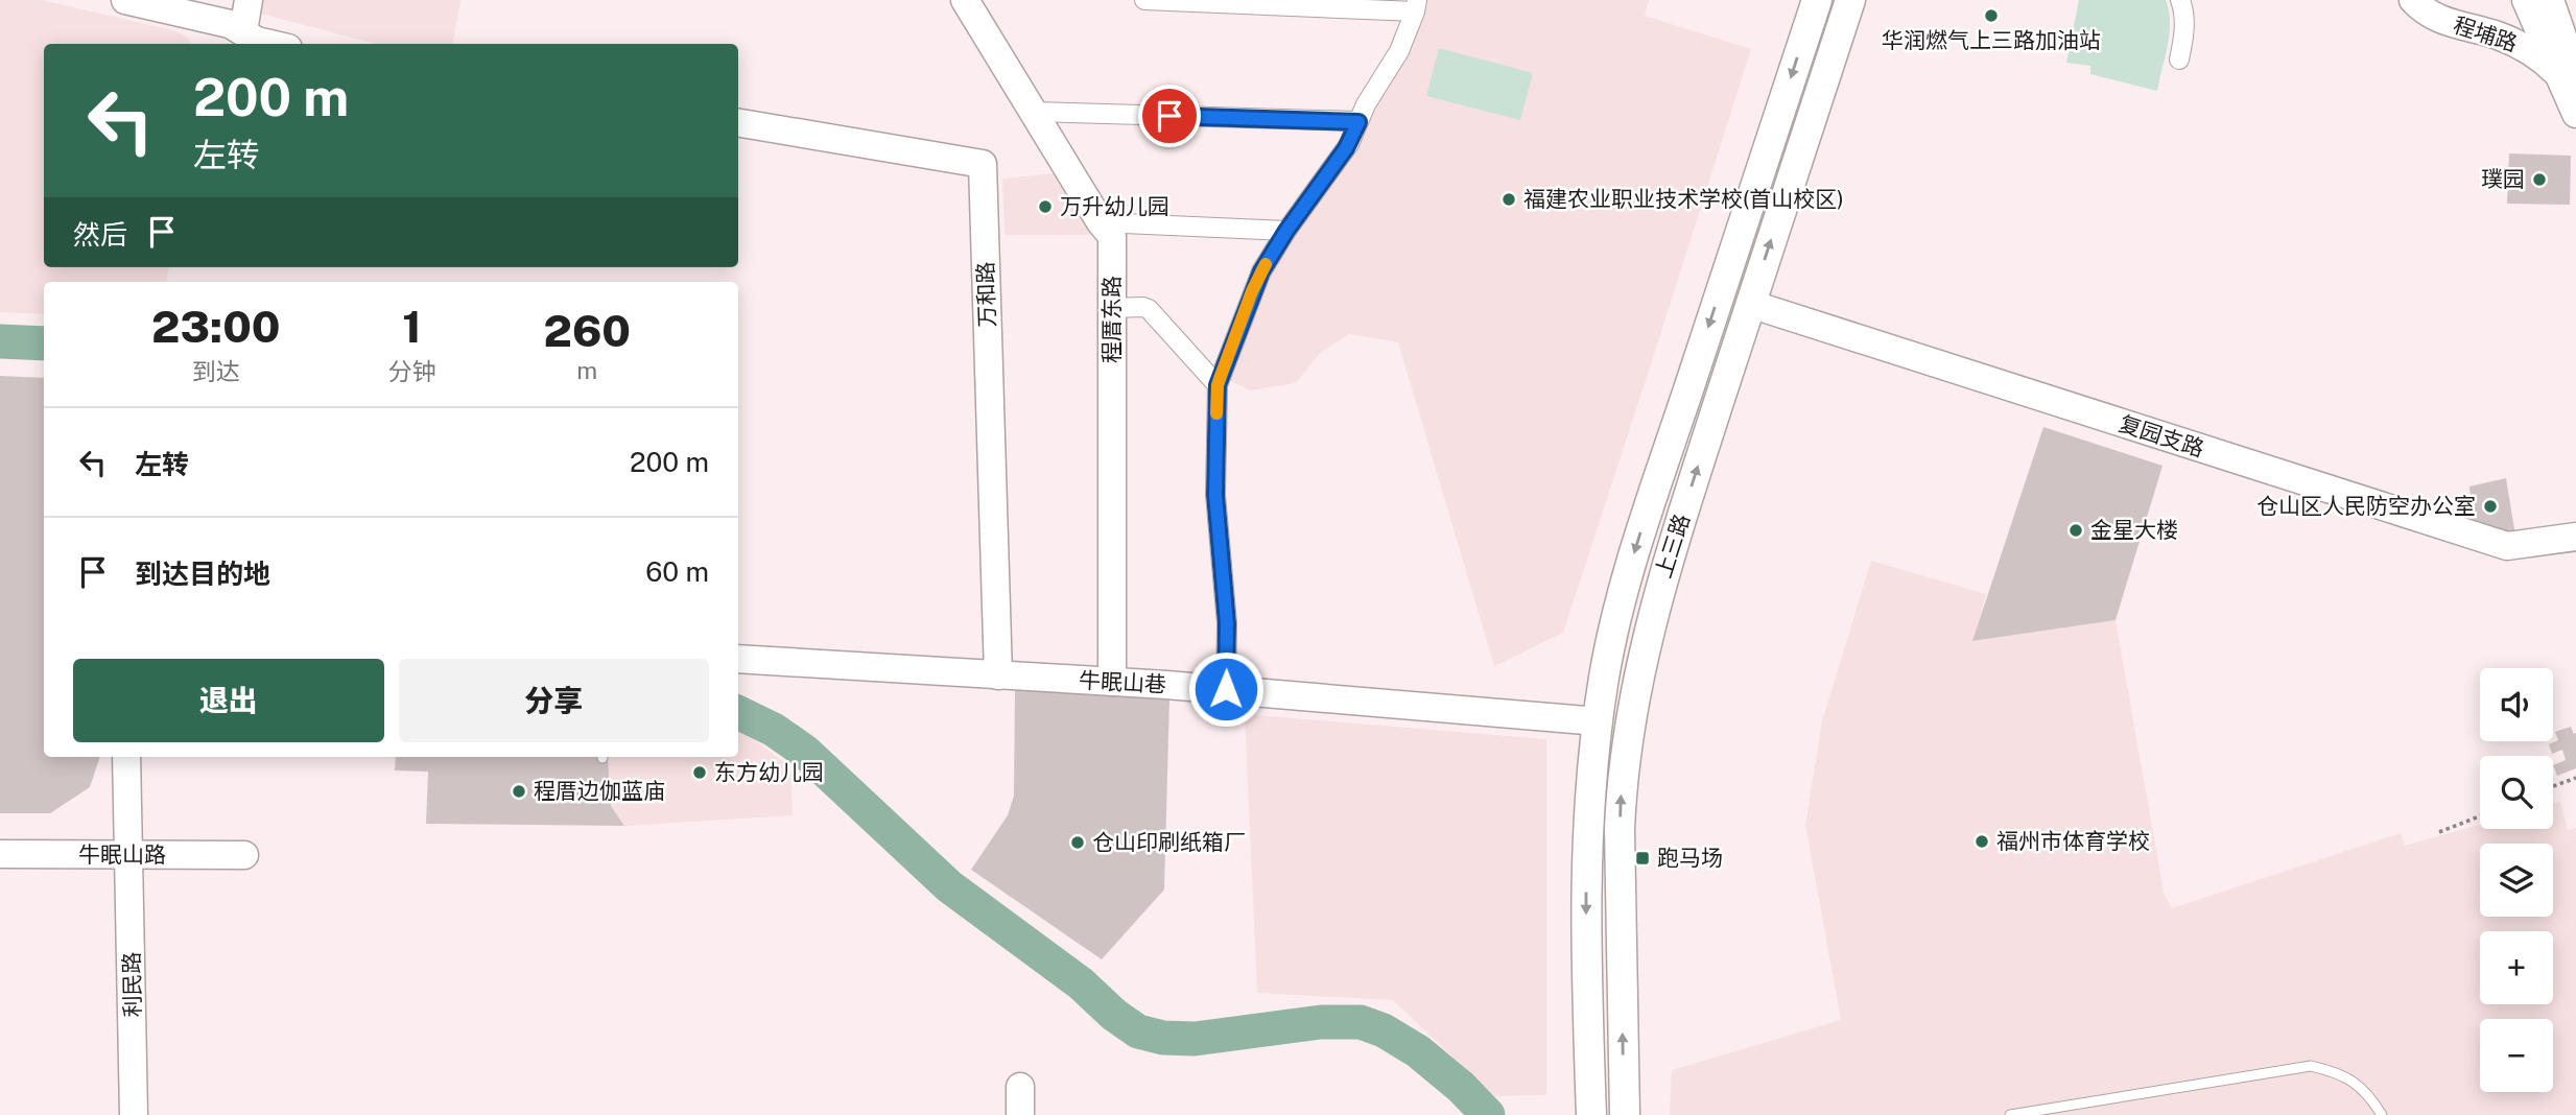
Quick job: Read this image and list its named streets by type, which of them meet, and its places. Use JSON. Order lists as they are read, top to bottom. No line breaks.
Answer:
{"streets":{"main road":["上三路"],"street":["程埔路","万和路","程厝东路","复园支路","牛眠山巷","牛眠山路","利民路"]},"crossings":[["万和路","牛眠山巷"],["程厝东路","牛眠山巷"],["复园支路","上三路"],["上三路","牛眠山巷"],["牛眠山路","利民路"]],"places":{"other":["华润燃气上三路加油站","璞园","福建农业职业技术学校(首山校区)","万升幼儿园","仓山区人民防空办公室","金星大楼","东方幼儿园","程厝边伽蓝庙","福州市体育学校","仓山印刷纸箱厂"],"transit":["跑马场"]},"page":{"turn":["200 m","左转"],"then":"然后","eta":["23:00","到达","1","分钟","260","m"],"list":[{"name":"左转","value":"200 m"},{"name":"到达目的地","value":"60 m"}],"buttons":["退出","分享"],"map_buttons":["+","−"]}}
